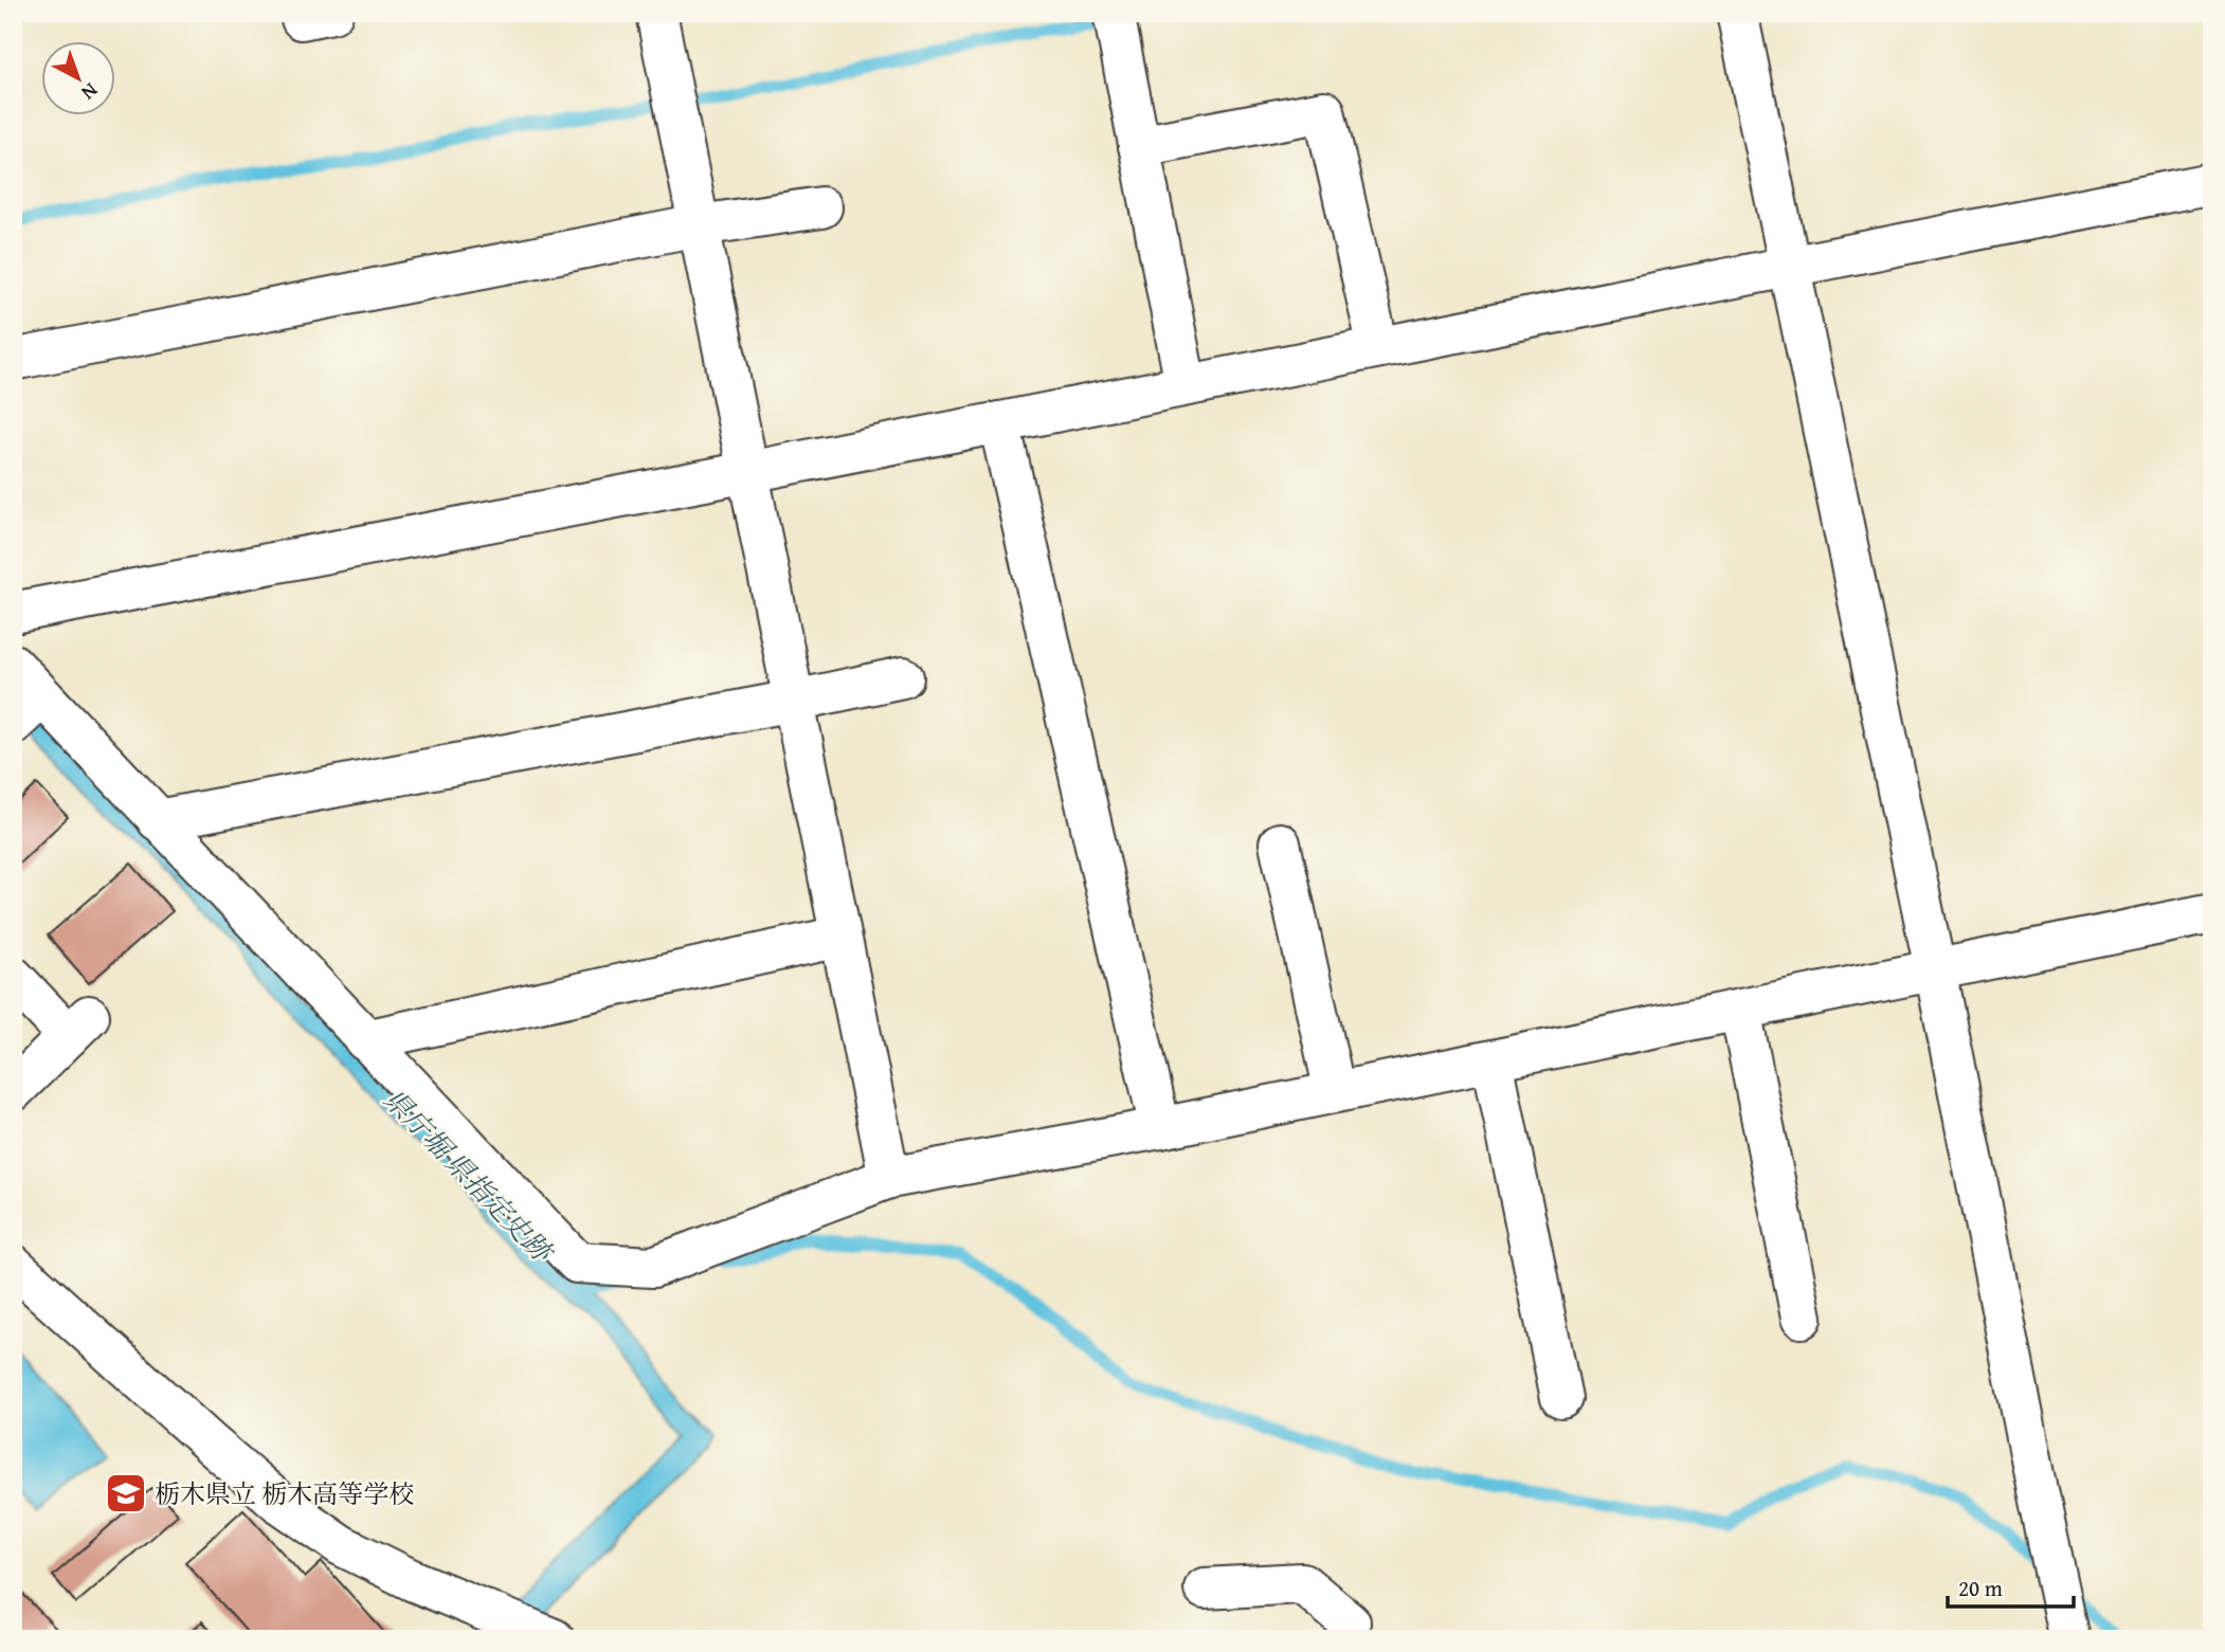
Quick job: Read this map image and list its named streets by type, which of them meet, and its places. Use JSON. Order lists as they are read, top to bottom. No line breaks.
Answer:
{"water":["県庁堀 県指定史跡"],"places":{"school or university":["栃木県立 栃木高等学校"]},"scale_bar":"20 m","north":"bottom right"}
